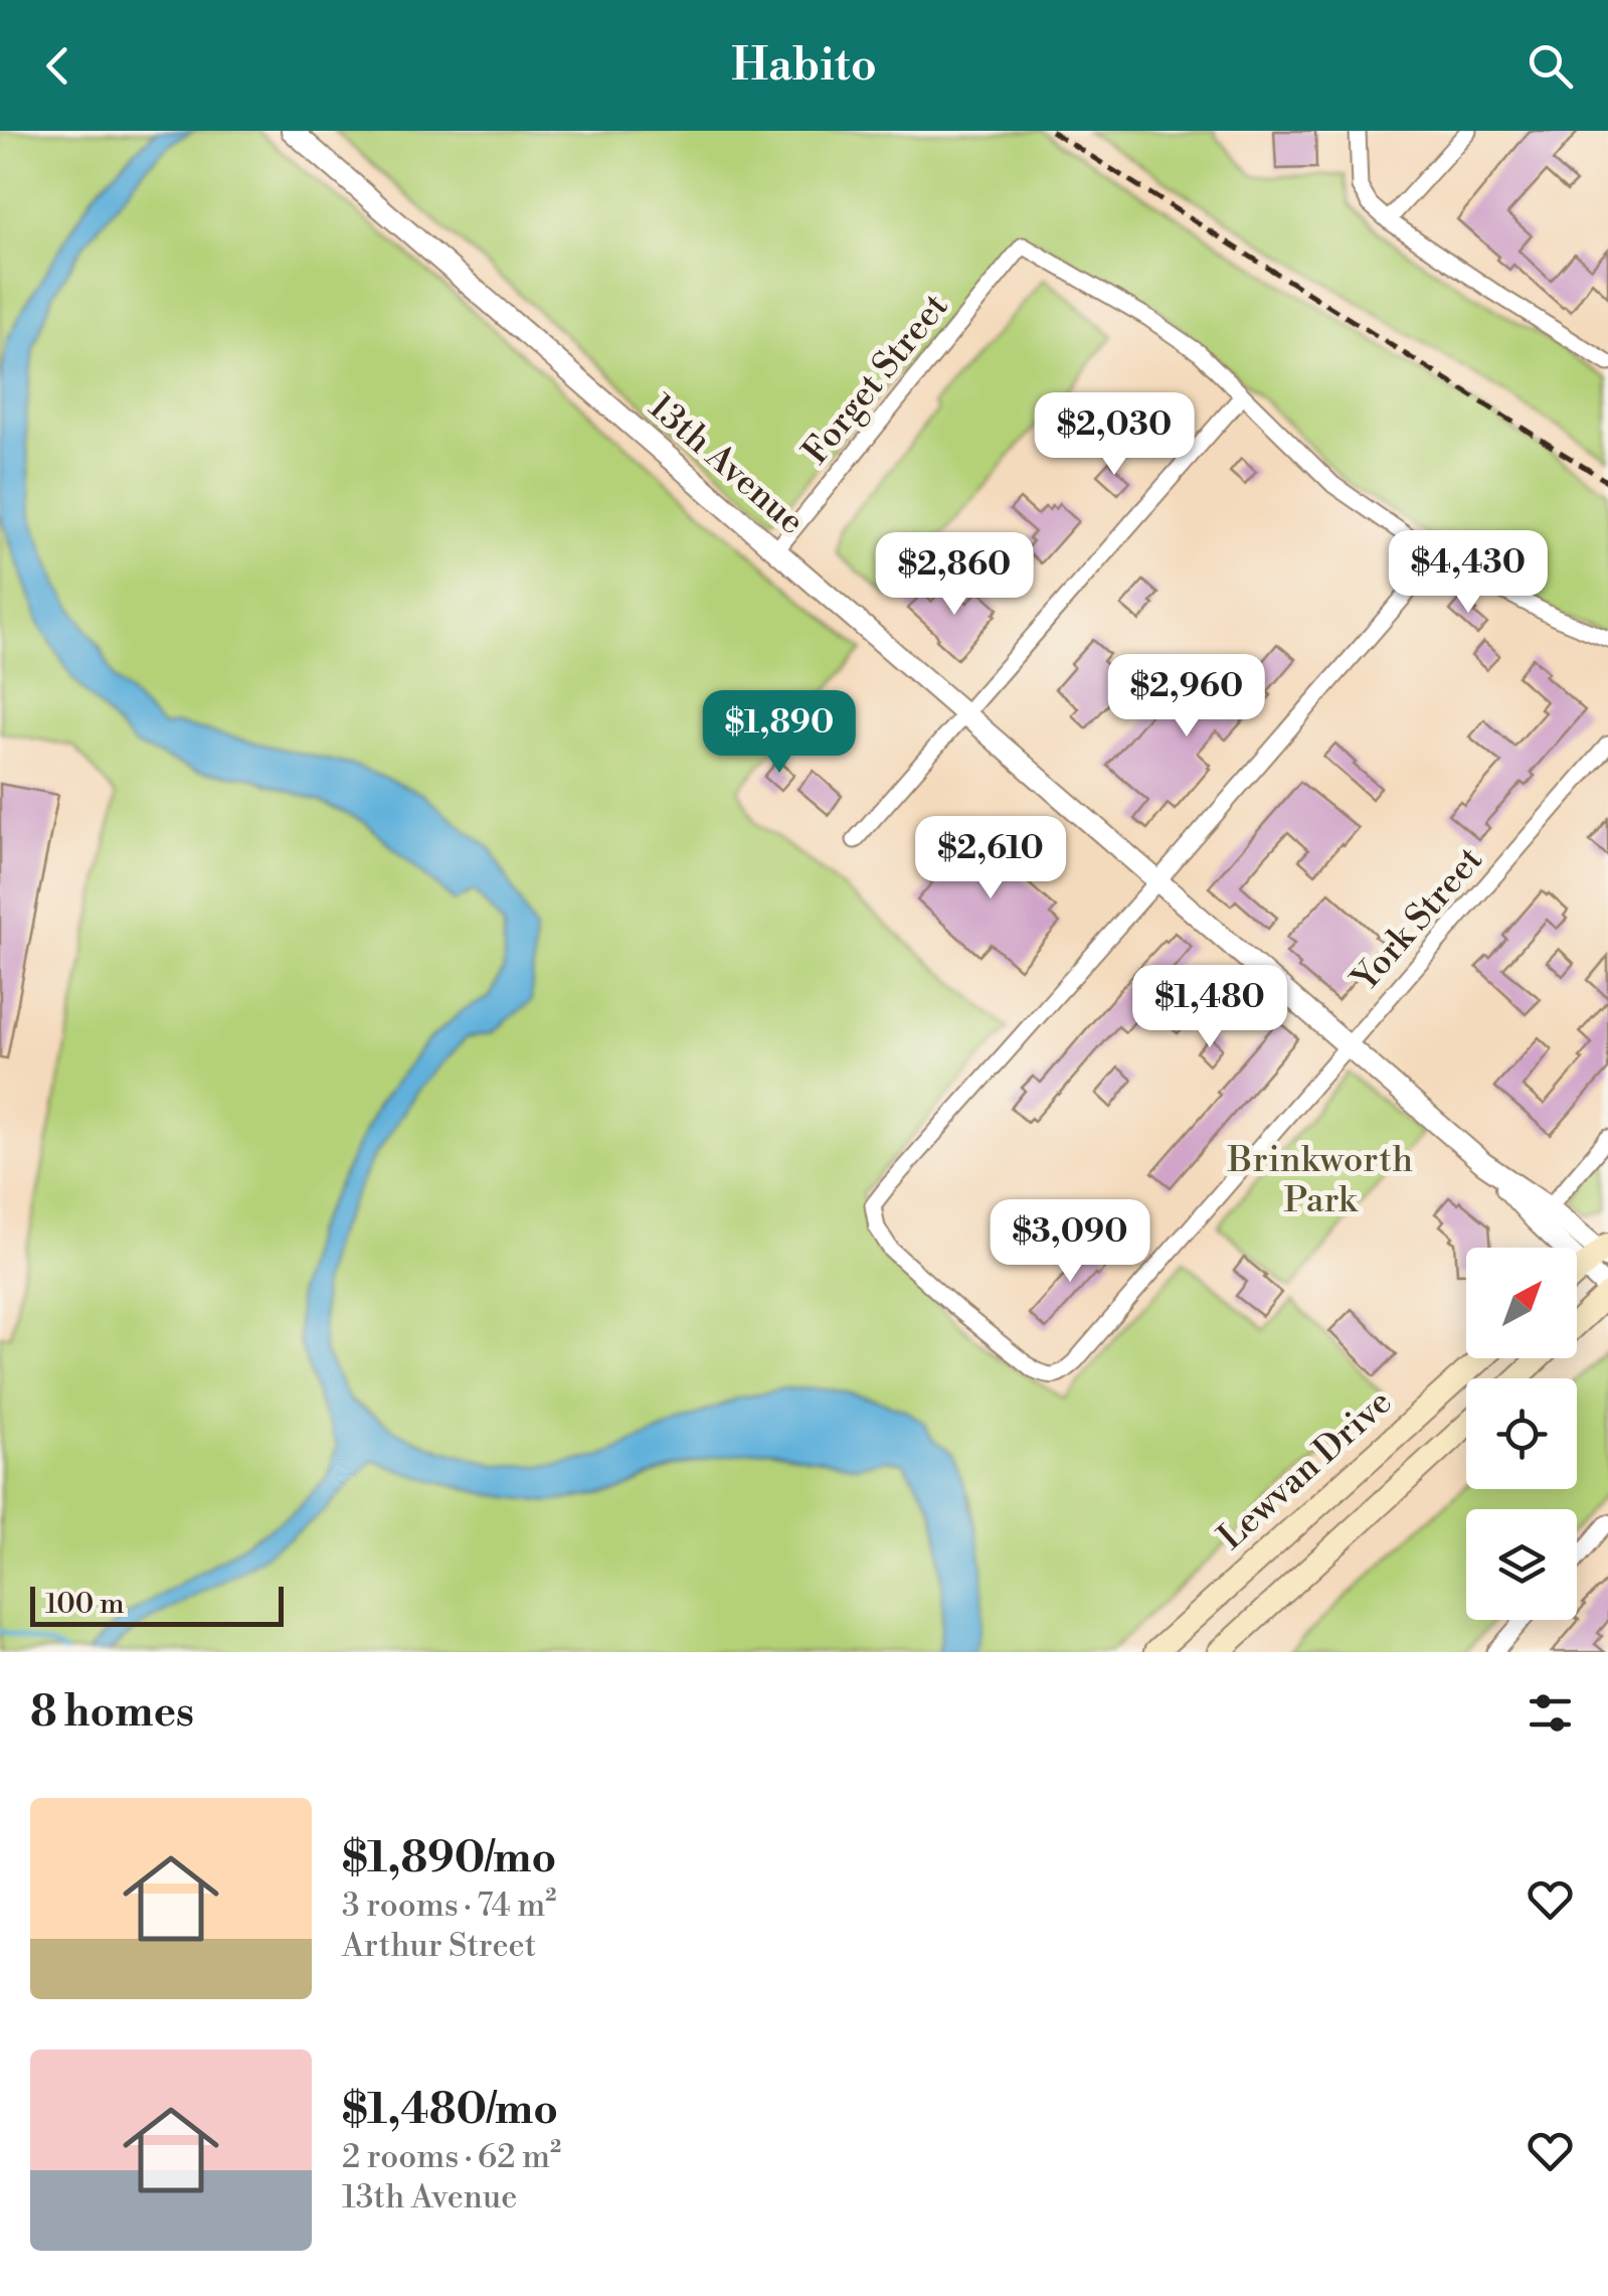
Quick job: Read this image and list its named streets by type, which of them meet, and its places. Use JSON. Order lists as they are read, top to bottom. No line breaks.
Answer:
{"streets":{"main road":["Lewvan Drive"],"street":["Forget Street","13th Avenue","York Street"]},"crossings":[["Forget Street","13th Avenue"],["13th Avenue","York Street"]],"parks":["Brinkworth Park"],"scale_bar":"100 m","north":"top right","page":{"header":"Habito","price":["$2,030","$4,430","$2,860","$2,960","$1,890","$2,610","$1,480","$3,090"],"scale":"100 m","heading":"8 homes","list":[{"name":"$1,890/mo","note":"3 rooms · 74 m² · Arthur Street"},{"name":"$1,480/mo","note":"2 rooms · 62 m² · 13th Avenue"}]}}
